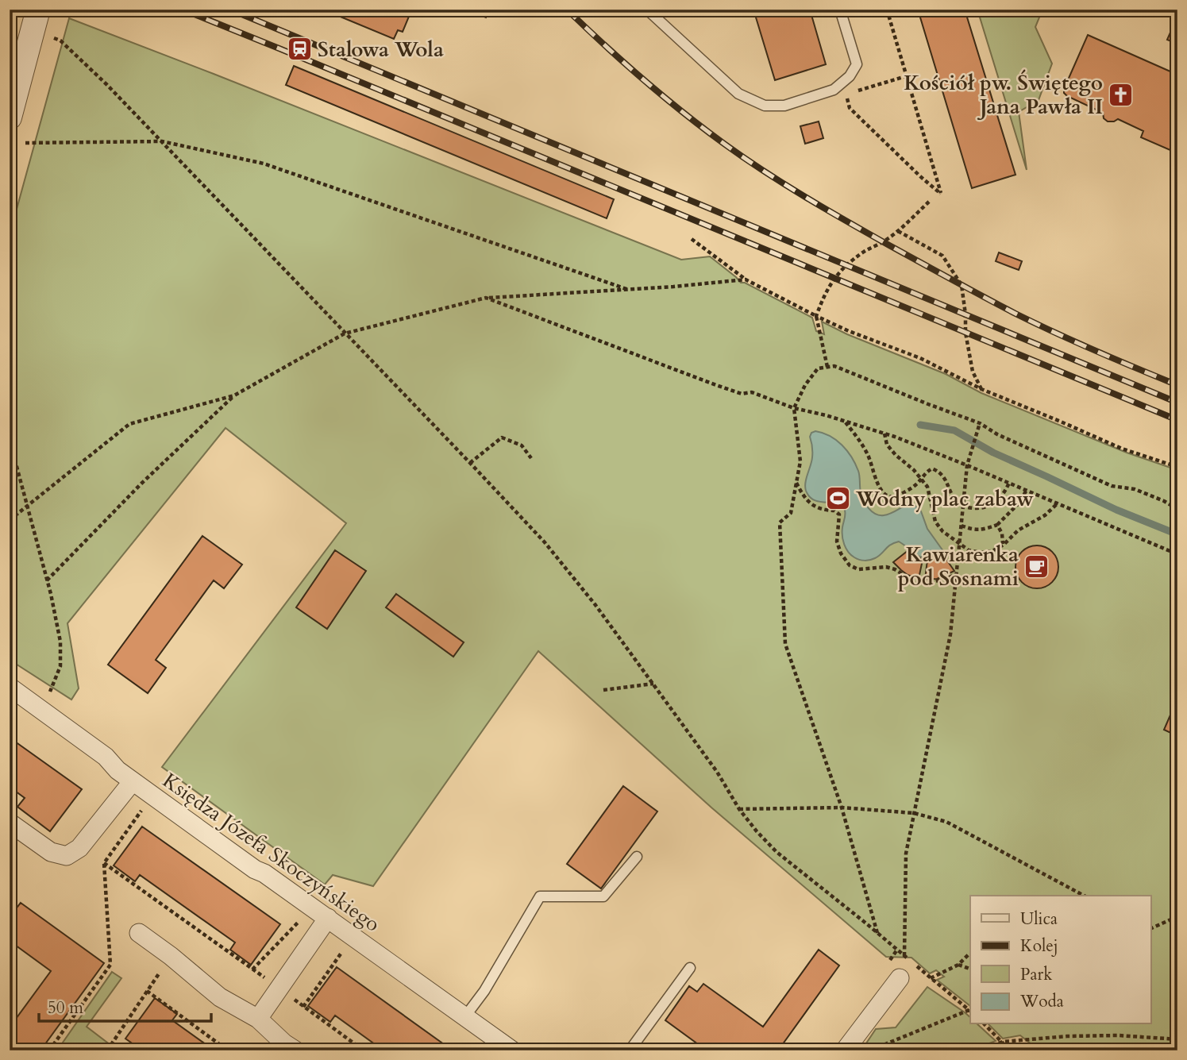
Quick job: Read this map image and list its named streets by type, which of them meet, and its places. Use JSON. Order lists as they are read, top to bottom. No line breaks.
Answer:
{"streets":{"street":["Księdza Józefa Skoczyńskiego"]},"places":{"station":["Stalowa Wola"],"church":["Kościół pw. Świętego Jana Pawła II"],"sports":["Wodny plac zabaw"],"cafe":["Kawiarenka pod Sosnami"]},"legend":["Ulica","Kolej","Park","Woda"],"scale_bar":"50 m"}
